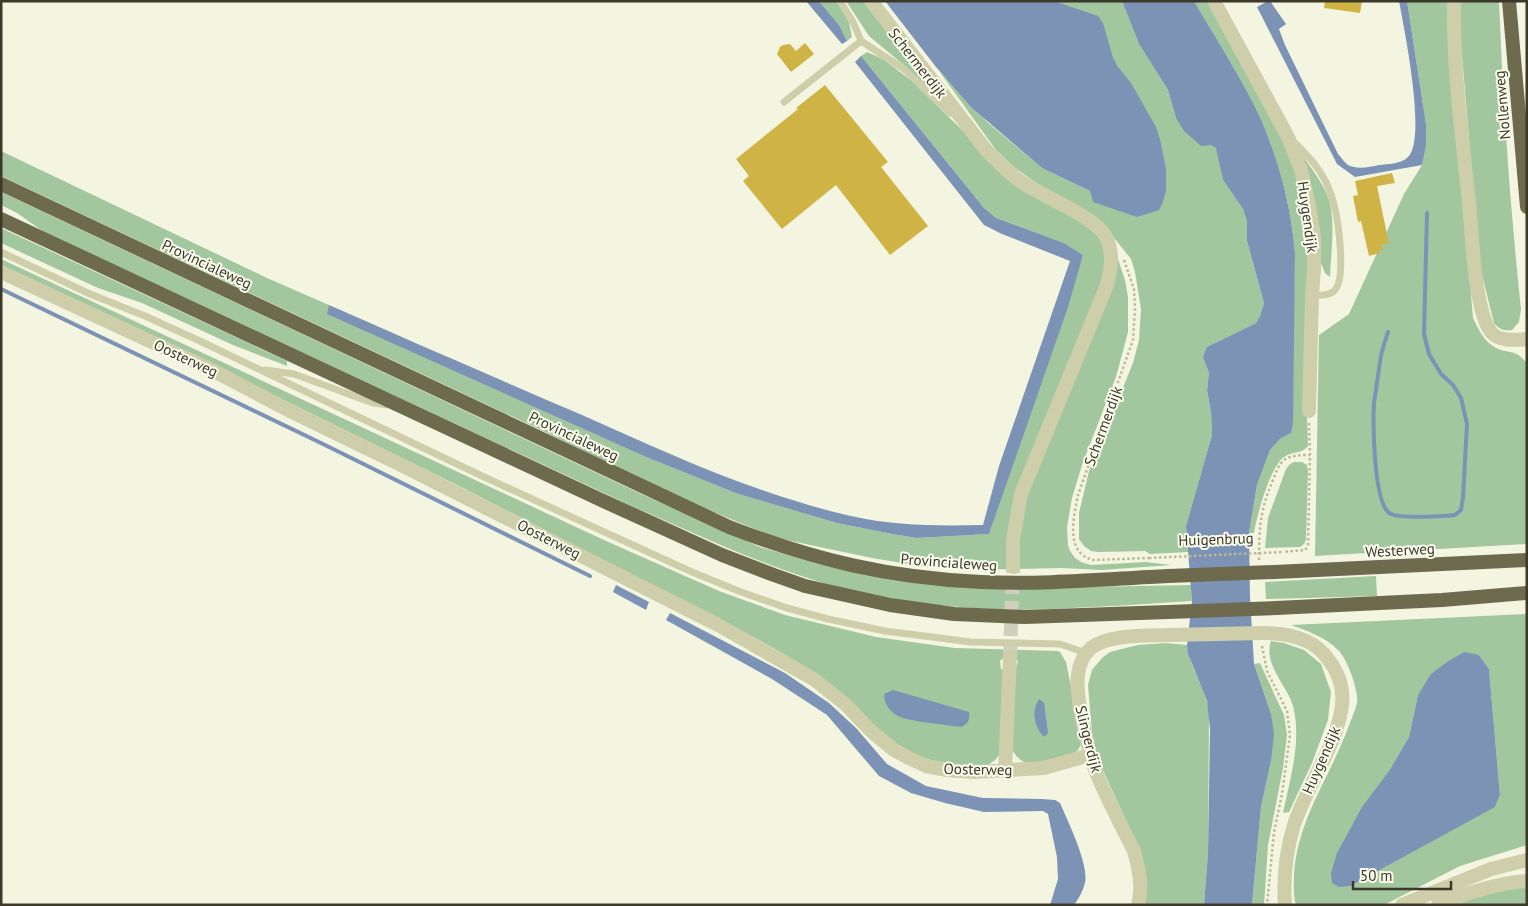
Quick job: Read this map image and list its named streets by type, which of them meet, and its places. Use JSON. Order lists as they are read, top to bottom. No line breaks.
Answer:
{"streets":{"highway":["Nollenweg","Provincialeweg","Westerweg"],"street":["Schermerdijk","Huygendijk","Oosterweg","Slingerdijk"],"path":["Huigenbrug"]},"crossings":[["Schermerdijk","Huigenbrug"],["Huygendijk","Slingerdijk"],["Provincialeweg","Westerweg"],["Oosterweg","Slingerdijk"]],"scale_bar":"50 m"}
